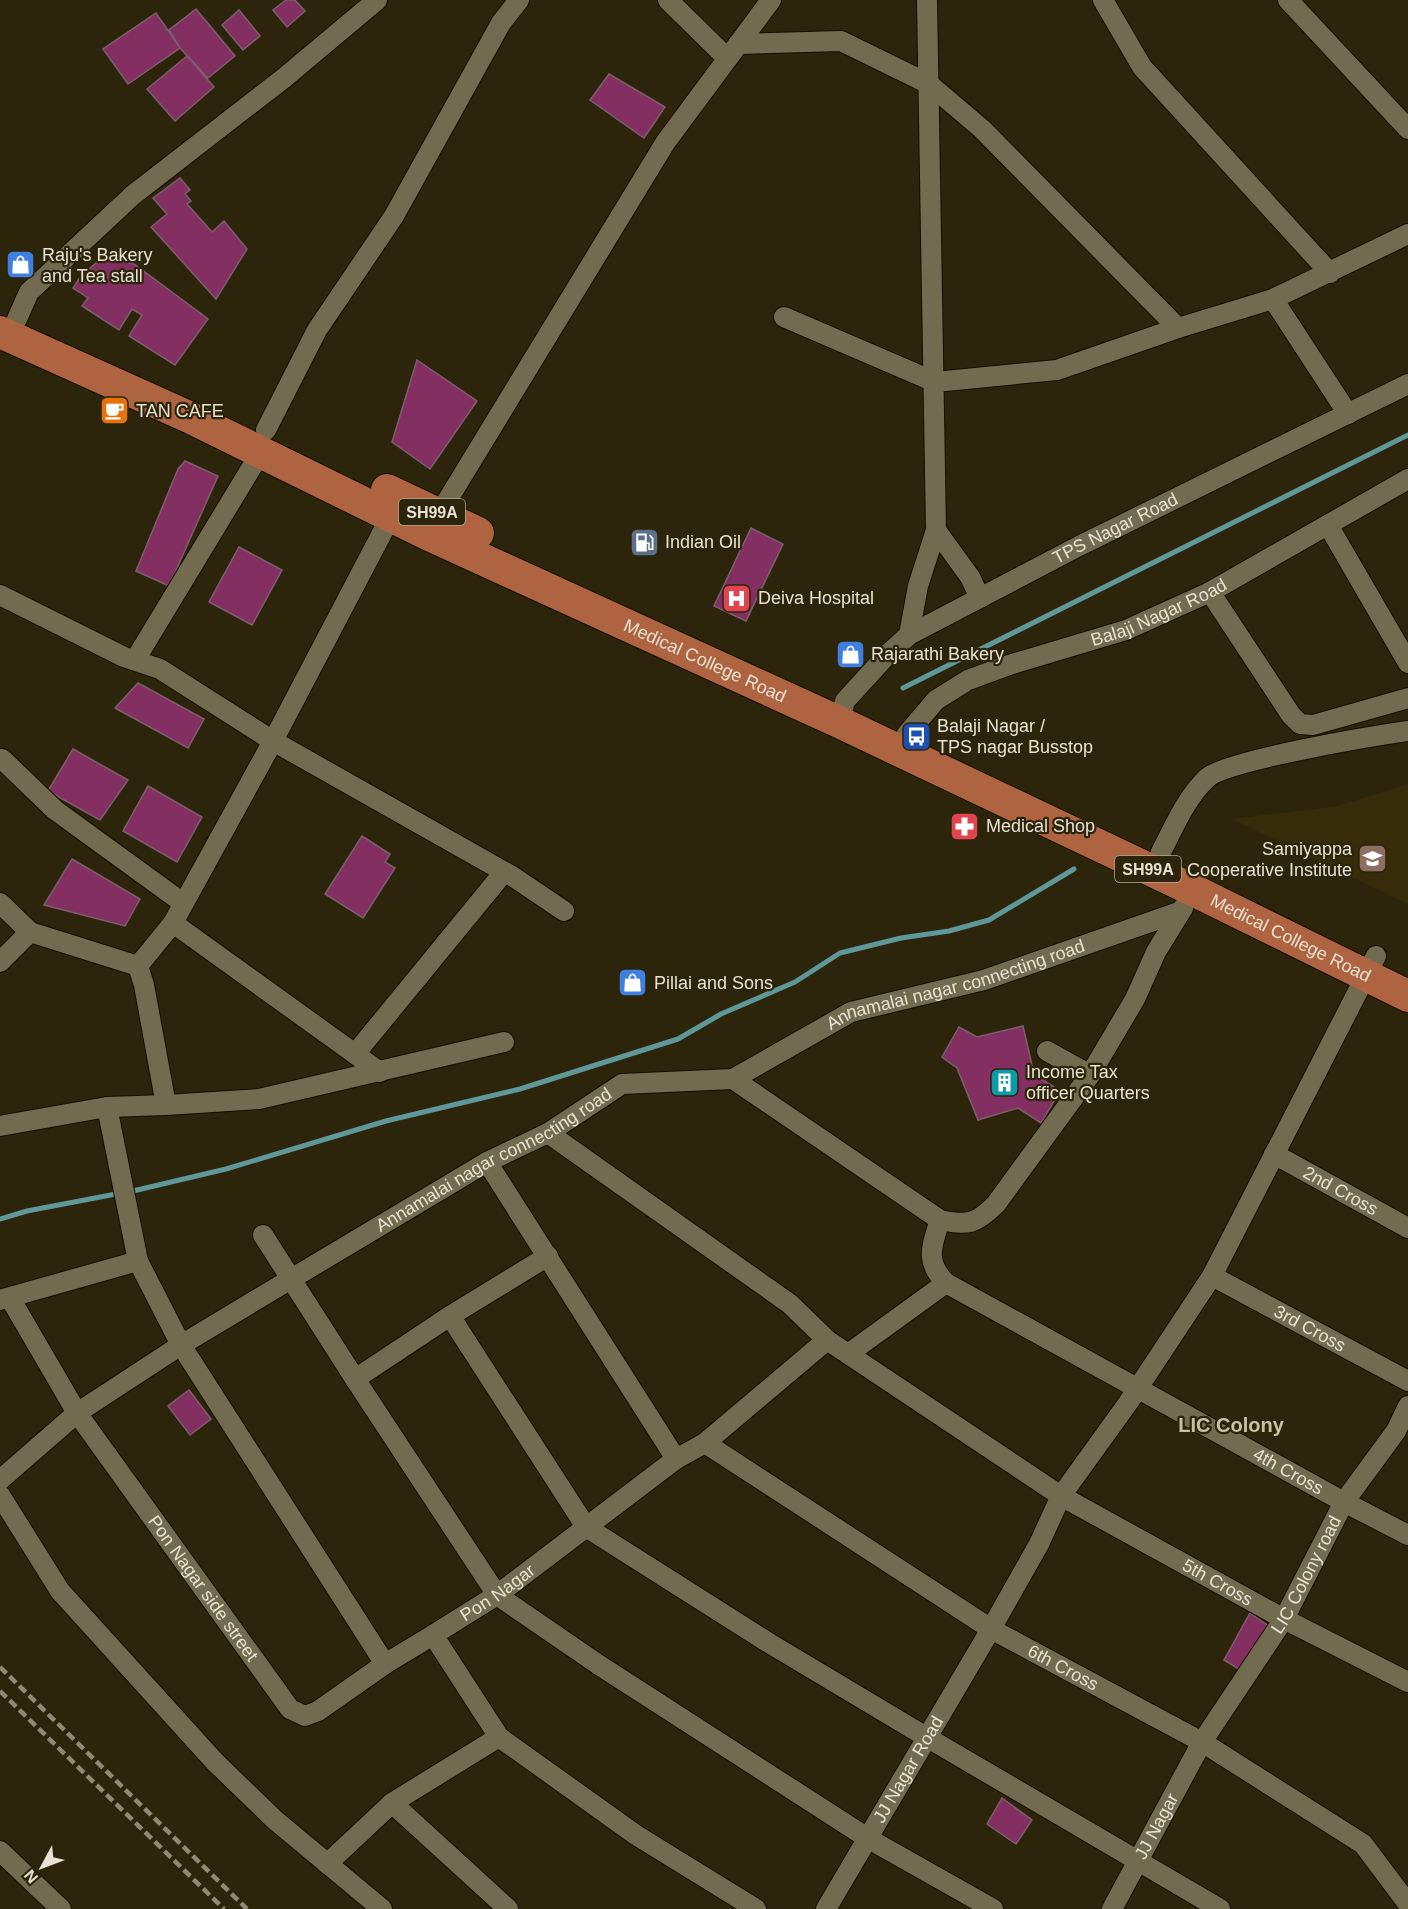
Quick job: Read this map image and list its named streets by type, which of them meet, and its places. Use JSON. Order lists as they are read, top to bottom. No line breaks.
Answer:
{"streets":{"main road":["SH99A","Medical College Road"],"street":["TPS Nagar Road","Balaji Nagar Road","Annamalai nagar connecting road","2nd Cross","3rd Cross","4th Cross","LIC Colony road","5th Cross","Pon Nagar side street","Pon Nagar","6th Cross","JJ Nagar Road","JJ Nagar"]},"crossings":[["TPS Nagar Road","Medical College Road"],["Balaji Nagar Road","Medical College Road"],["Medical College Road","Annamalai nagar connecting road"],["Medical College Road","JJ Nagar Road"],["Annamalai nagar connecting road","5th Cross"],["Annamalai nagar connecting road","Pon Nagar side street"],["2nd Cross","JJ Nagar Road"],["3rd Cross","JJ Nagar Road"],["4th Cross","LIC Colony road"],["4th Cross","JJ Nagar Road"],["LIC Colony road","5th Cross"],["LIC Colony road","6th Cross"],["LIC Colony road","JJ Nagar"],["5th Cross","Pon Nagar"],["5th Cross","JJ Nagar Road"],["Pon Nagar side street","Pon Nagar"],["Pon Nagar","6th Cross"],["6th Cross","JJ Nagar Road"],["6th Cross","JJ Nagar"]],"districts":["LIC Colony"],"places":{"shop":["Raju's Bakery and Tea stall","Rajarathi Bakery","Pillai and Sons"],"cafe":["TAN CAFE"],"fuel station":["Indian Oil"],"hospital":["Deiva Hospital"],"bus stop":["Balaji Nagar / TPS nagar Busstop"],"pharmacy":["Medical Shop"],"school or university":["Samiyappa Cooperative Institute"],"building":["Income Tax officer Quarters"]},"north":"bottom left"}
